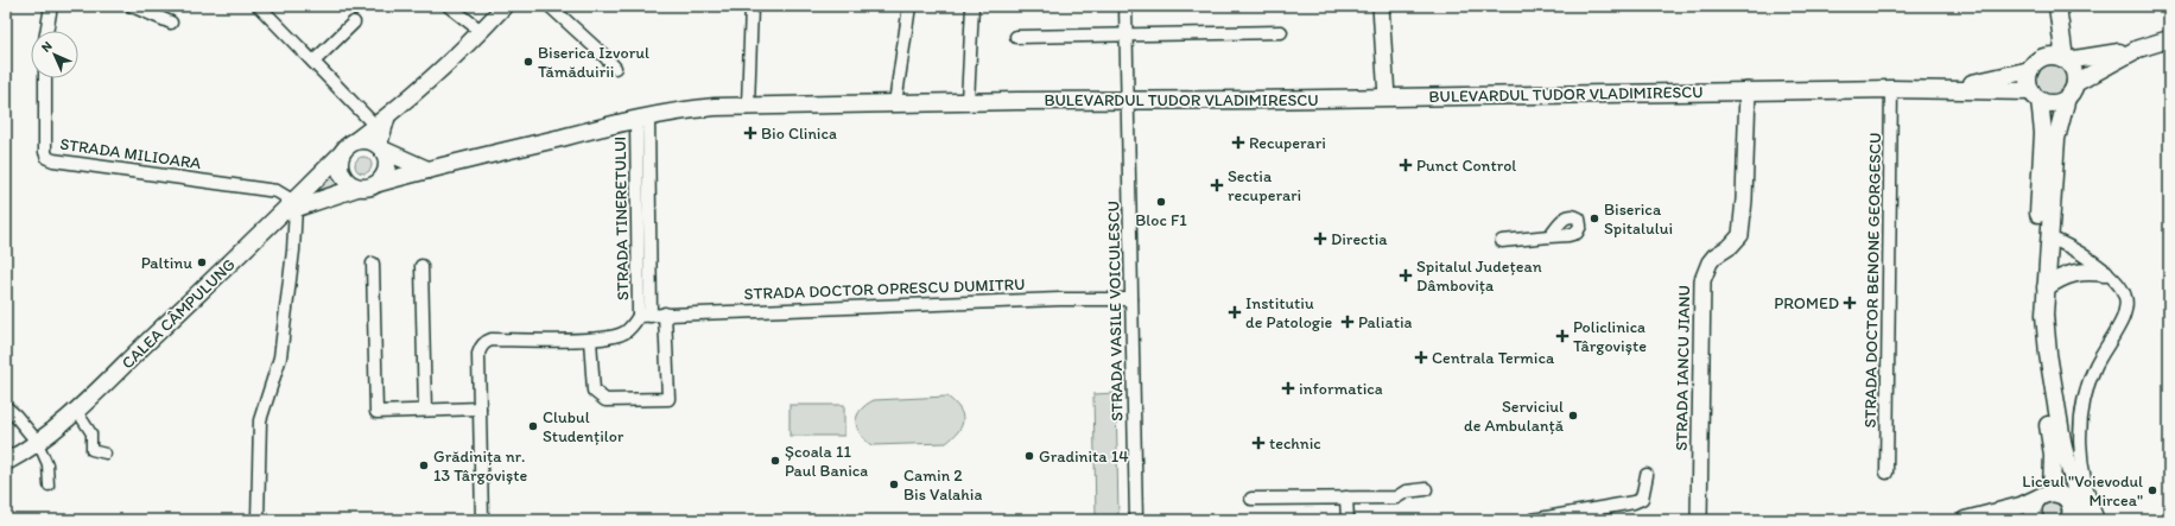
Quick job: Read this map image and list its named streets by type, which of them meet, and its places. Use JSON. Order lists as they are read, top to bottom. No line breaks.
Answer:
{"streets":{"main road":["BULEVARDUL TUDOR VLADIMIRESCU","CALEA CÂMPULUNG"],"street":["STRADA MILIOARA","STRADA TINERETULUI","STRADA DOCTOR BENONE GEORGESCU","STRADA DOCTOR OPRESCU DUMITRU","STRADA VASILE VOICULESCU","STRADA IANCU JIANU"]},"crossings":[["BULEVARDUL TUDOR VLADIMIRESCU","STRADA TINERETULUI"],["BULEVARDUL TUDOR VLADIMIRESCU","STRADA DOCTOR BENONE GEORGESCU"],["BULEVARDUL TUDOR VLADIMIRESCU","STRADA VASILE VOICULESCU"],["BULEVARDUL TUDOR VLADIMIRESCU","CALEA CÂMPULUNG"],["BULEVARDUL TUDOR VLADIMIRESCU","STRADA IANCU JIANU"],["STRADA MILIOARA","CALEA CÂMPULUNG"],["STRADA TINERETULUI","STRADA DOCTOR OPRESCU DUMITRU"],["STRADA DOCTOR OPRESCU DUMITRU","STRADA VASILE VOICULESCU"]],"places":{"other":["Biserica Izvorul Tămăduirii","Bloc F1","Biserica Spitalului","Paltinu","Serviciul de Ambulanță","Clubul Studenților","Gradinita 14","Școala 11 Paul Banica","Grădinița nr. 13 Târgoviște","Camin 2 Bis Valahia","Liceul \"Voievodul Mircea\""],"health":["Bio Clinica","Recuperari","Punct Control","Sectia recuperari","Directia","Spitalul Județean Dâmbovița","PROMED","Institutiu de Patologie","Paliatia","Policlinica Târgoviște","Centrala Termica","informatica","technic"]},"north":"top left"}
